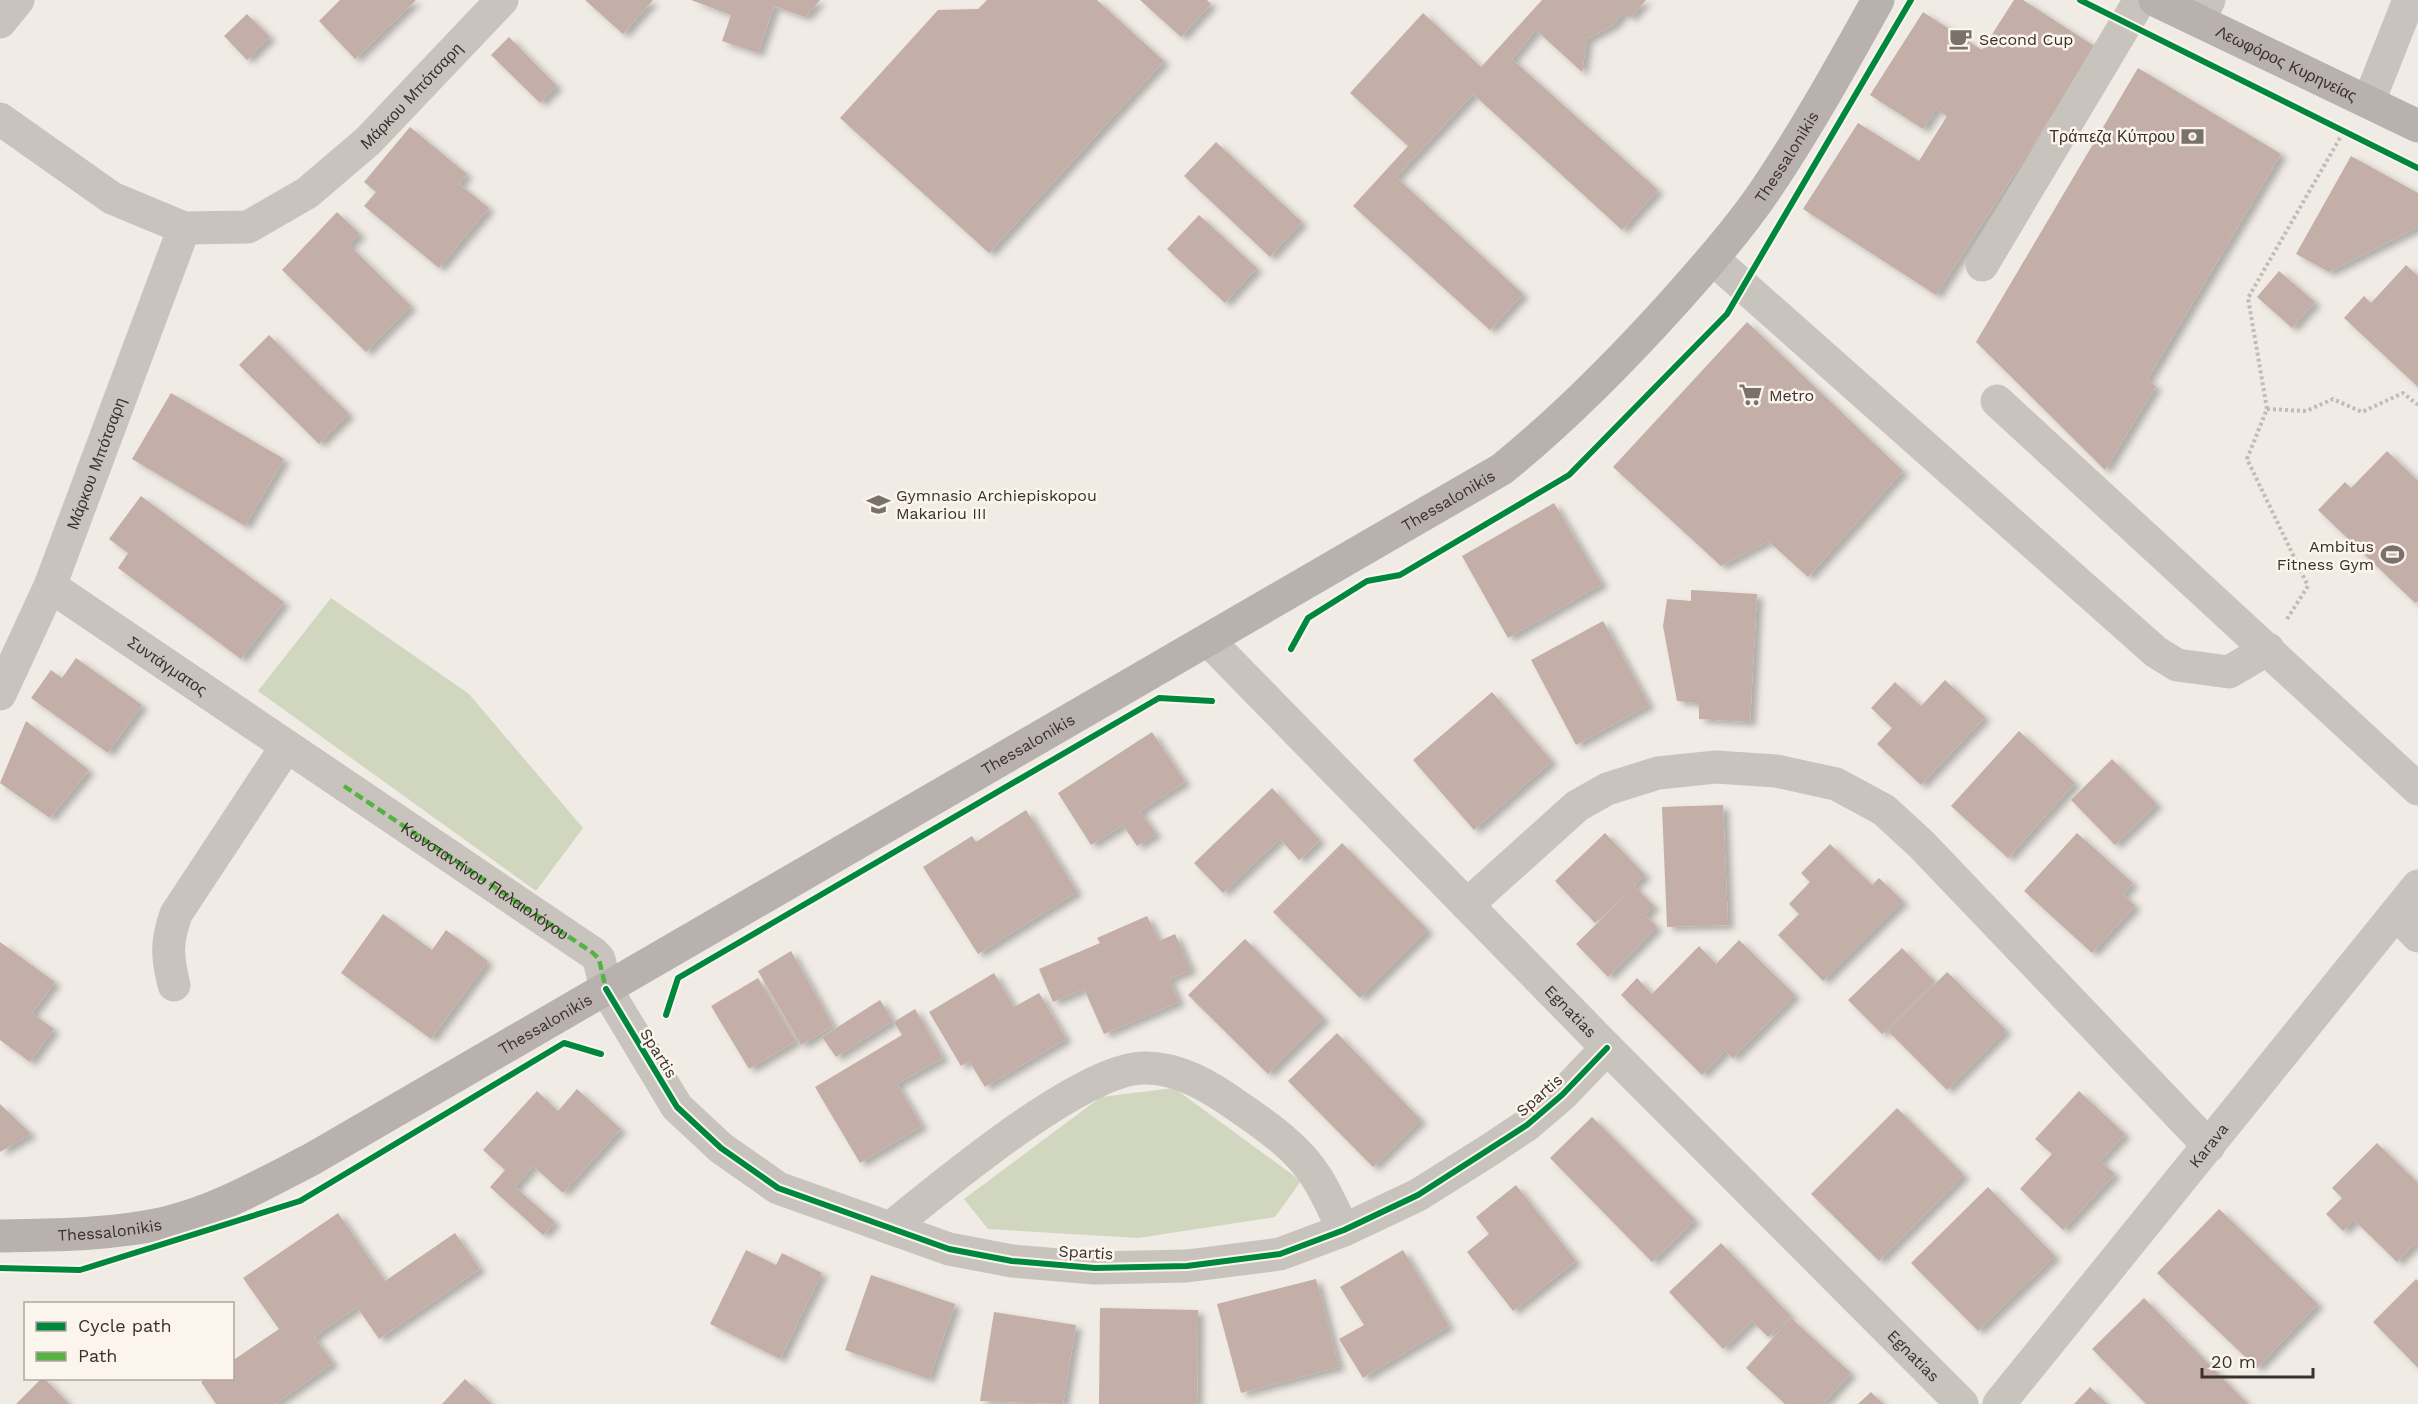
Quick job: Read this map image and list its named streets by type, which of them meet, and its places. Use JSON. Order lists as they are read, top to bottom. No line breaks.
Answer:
{"streets":{"main road":["Λεωφόρος Κυρηνείας","Thessalonikis"],"street":["Μάρκου Μπότσαρη","Συντάγματος","Κωνσταντίνου Παλαιολόγου","Egnatias","Spartis","Karava"]},"crossings":[["Μάρκου Μπότσαρη","Συντάγματος"],["Thessalonikis","Κωνσταντίνου Παλαιολόγου"],["Thessalonikis","Egnatias"],["Thessalonikis","Spartis"],["Συντάγματος","Κωνσταντίνου Παλαιολόγου"],["Κωνσταντίνου Παλαιολόγου","Spartis"],["Egnatias","Spartis"]],"places":{"cafe":["Second Cup"],"bank":["Τράπεζα Κύπρου"],"supermarket":["Metro"],"school or university":["Gymnasio Archiepiskopou Makariou III"],"sports":["Ambitus Fitness Gym"]},"legend":["Cycle path","Path"],"scale_bar":"20 m"}
